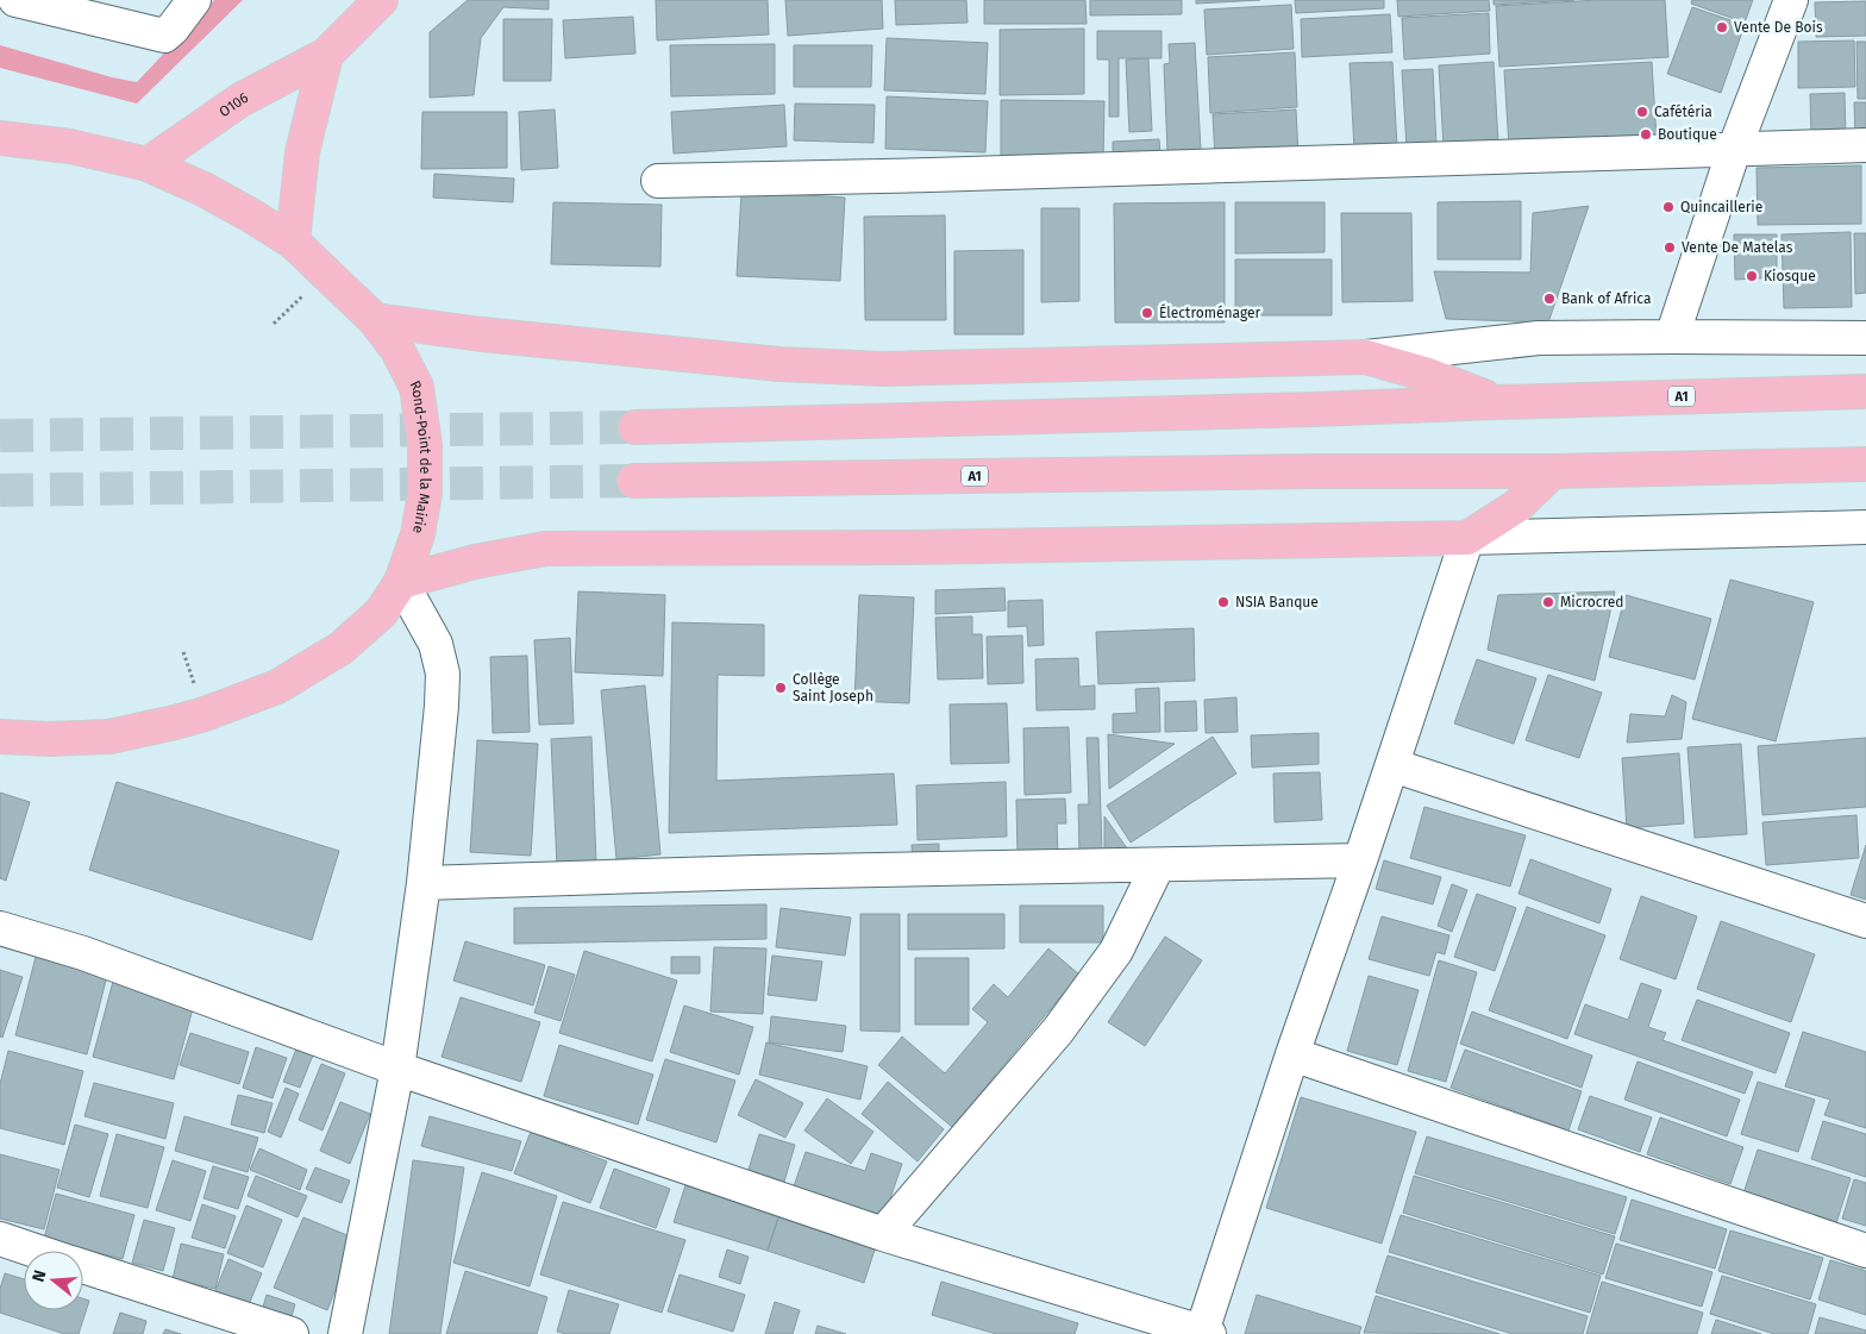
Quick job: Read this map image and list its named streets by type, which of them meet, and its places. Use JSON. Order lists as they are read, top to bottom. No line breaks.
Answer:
{"streets":{"main road":["O106","A1","Rond-Point de la Mairie"]},"crossings":[["O106","Rond-Point de la Mairie"]],"places":["Vente De Bois","Cafétéria","Boutique","Quincaillerie","Vente De Matelas","Kiosque","Bank of Africa","Électroménager","NSIA Banque","Microcred","Collège Saint Joseph"],"north":"left"}
